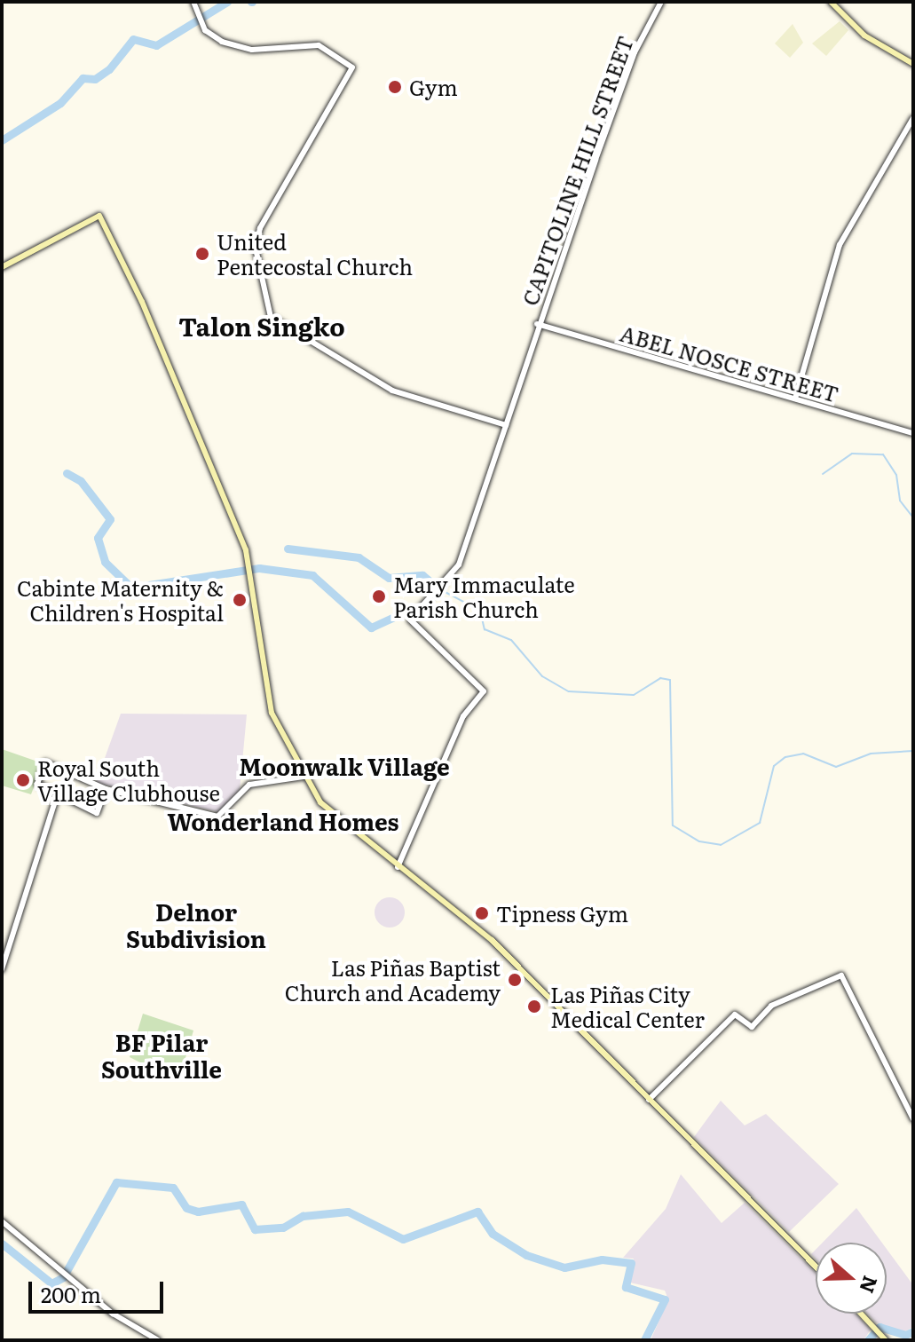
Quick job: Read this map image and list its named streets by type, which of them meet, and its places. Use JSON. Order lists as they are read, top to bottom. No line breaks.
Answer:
{"streets":{"street":["CAPITOLINE HILL STREET","ABEL NOSCE STREET"]},"crossings":[["CAPITOLINE HILL STREET","ABEL NOSCE STREET"]],"districts":["Talon Singko","Moonwalk Village","Wonderland Homes","Delnor Subdivision","BF Pilar Southville"],"places":["Gym","United Pentecostal Church","Mary Immaculate Parish Church","Cabinte Maternity & Children's Hospital","Royal South Village Clubhouse","Tipness Gym","Las Piñas Baptist Church and Academy","Las Piñas City Medical Center"],"scale_bar":"200 m","north":"right"}
